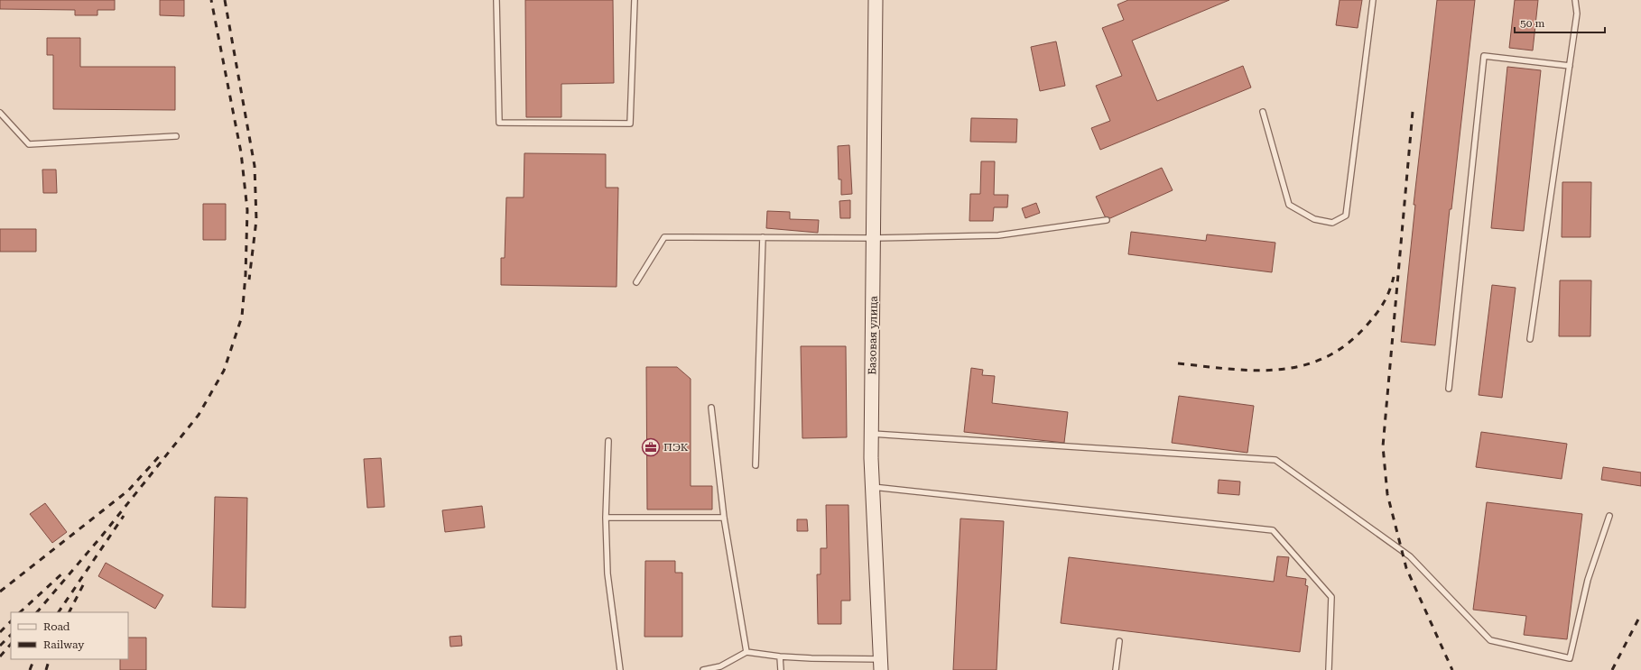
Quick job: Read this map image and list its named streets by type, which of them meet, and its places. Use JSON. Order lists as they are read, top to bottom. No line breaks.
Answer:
{"streets":{"street":["Базовая улица"]},"places":{"office":["ПЭК"]},"legend":["Road","Railway"],"scale_bar":"50 m"}
